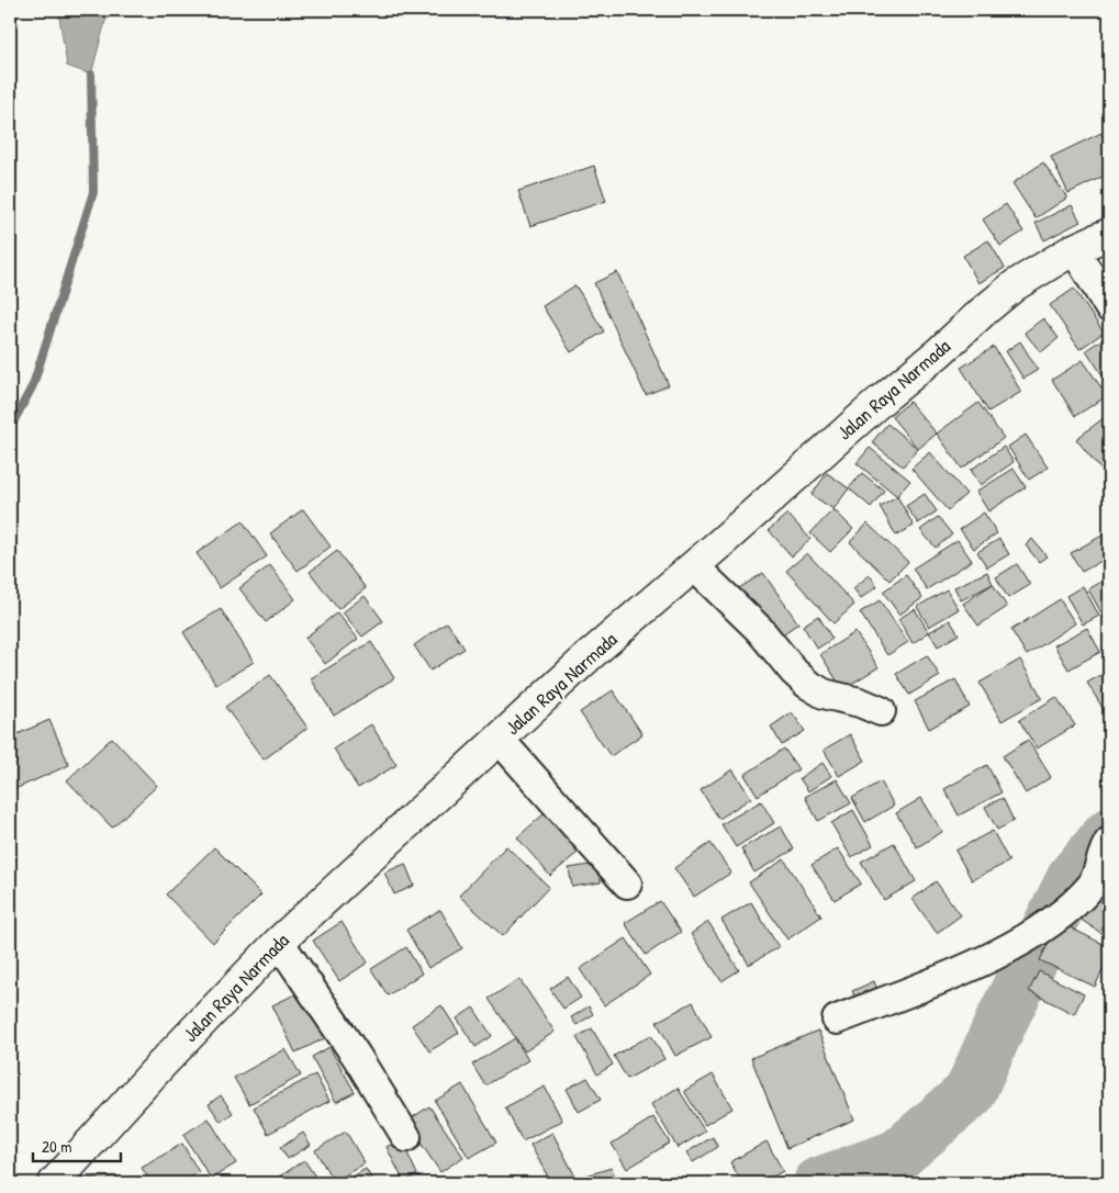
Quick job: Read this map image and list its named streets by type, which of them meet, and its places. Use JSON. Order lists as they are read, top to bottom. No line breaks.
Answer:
{"streets":{"highway":["Jalan Raya Narmada"]},"scale_bar":"20 m"}
